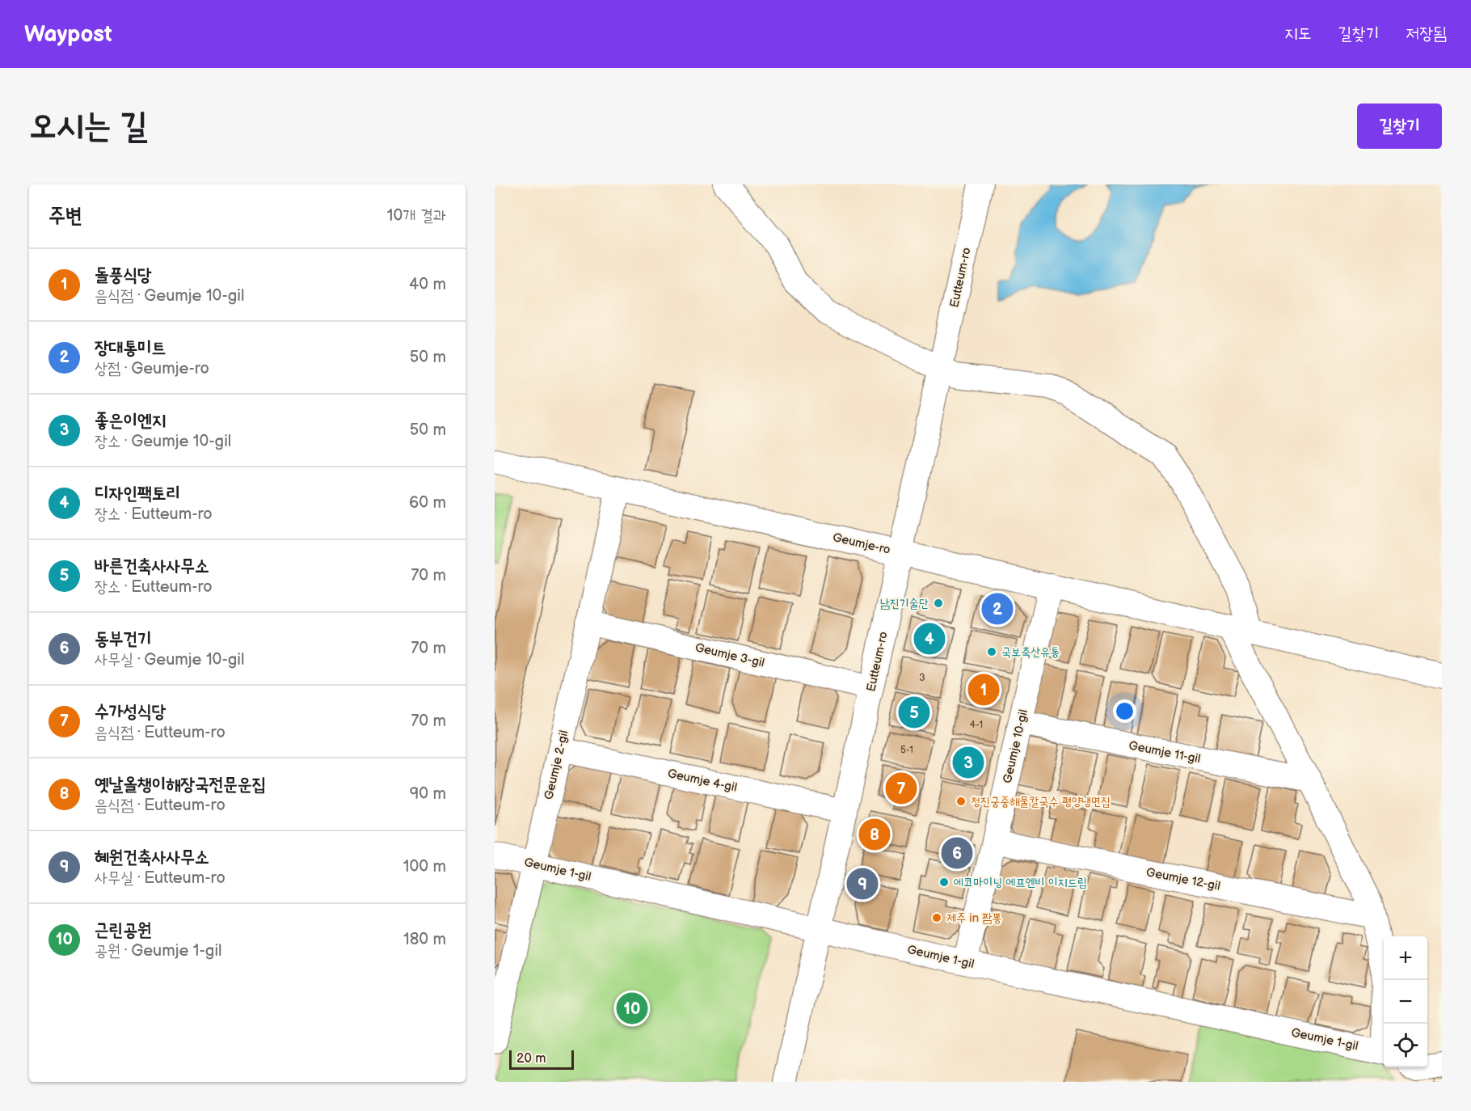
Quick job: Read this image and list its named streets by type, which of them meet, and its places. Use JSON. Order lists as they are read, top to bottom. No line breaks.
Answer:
{"streets":{"street":["Eutteum-ro","Geumje-ro","Geumje 3-gil","Geumje 10-gil","Geumje 11-gil","Geumje 2-gil","Geumje 4-gil","Geumje 1-gil","Geumje 12-gil"]},"crossings":[["Eutteum-ro","Geumje-ro"],["Eutteum-ro","Geumje 3-gil"],["Eutteum-ro","Geumje 4-gil"],["Eutteum-ro","Geumje 1-gil"],["Geumje-ro","Geumje 10-gil"],["Geumje-ro","Geumje 2-gil"],["Geumje 3-gil","Geumje 2-gil"],["Geumje 10-gil","Geumje 11-gil"],["Geumje 10-gil","Geumje 1-gil"],["Geumje 10-gil","Geumje 12-gil"],["Geumje 2-gil","Geumje 4-gil"],["Geumje 2-gil","Geumje 1-gil"]],"places":["남진기술단","국보축산유통","청진궁중해물칼국수 평양냉면집","에코마이닝 에프엔비 이지드립","제주 in 짬뽕"],"house_numbers":["3","4-1","5-1"],"scale_bar":"20 m","page":{"header":"Waypost","nav":["지도","길찾기","저장됨"],"buttons":"길찾기","title":"오시는 길","heading":["주변","10개 결과"],"list":[{"mark":"1","name":"돌풍식당","note":"음식점 · Geumje 10-gil","value":"40 m"},{"mark":"2","name":"장대통미트","note":"상점 · Geumje-ro","value":"50 m"},{"mark":"3","name":"좋은이엔지","note":"장소 · Geumje 10-gil","value":"50 m"},{"mark":"4","name":"디자인팩토리","note":"장소 · Eutteum-ro","value":"60 m"},{"mark":"5","name":"바른건축사사무소","note":"장소 · Eutteum-ro","value":"70 m"},{"mark":"6","name":"동부건기","note":"사무실 · Geumje 10-gil","value":"70 m"},{"mark":"7","name":"수가성식당","note":"음식점 · Eutteum-ro","value":"70 m"},{"mark":"8","name":"옛날올챙이해장국전문운집","note":"음식점 · Eutteum-ro","value":"90 m"},{"mark":"9","name":"혜원건축사사무소","note":"사무실 · Eutteum-ro","value":"100 m"},{"mark":"10","name":"근린공원","note":"공원 · Geumje 1-gil","value":"180 m"}],"pins":["2","4","1","5","3","7","8","6","9","10"],"map_buttons":["+","−"],"scale":"20 m"}}
